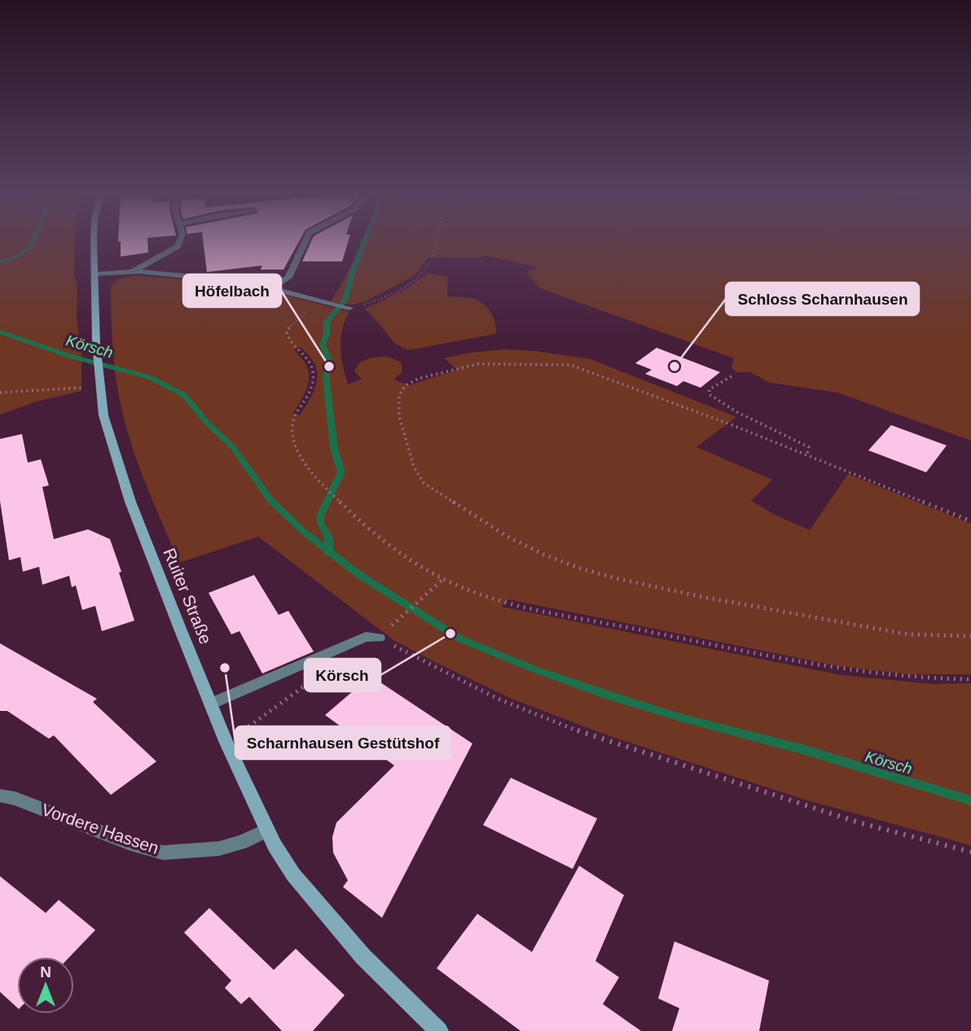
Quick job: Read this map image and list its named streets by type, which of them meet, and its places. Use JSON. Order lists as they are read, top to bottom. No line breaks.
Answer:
{"streets":{"main road":["Ruiter Straße"],"street":["Vordere Hassen"]},"crossings":[["Ruiter Straße","Vordere Hassen"]],"water":["Körsch"],"places":["Höfelbach","Schloss Scharnhausen","Körsch","Scharnhausen Gestütshof"],"north":"top"}
